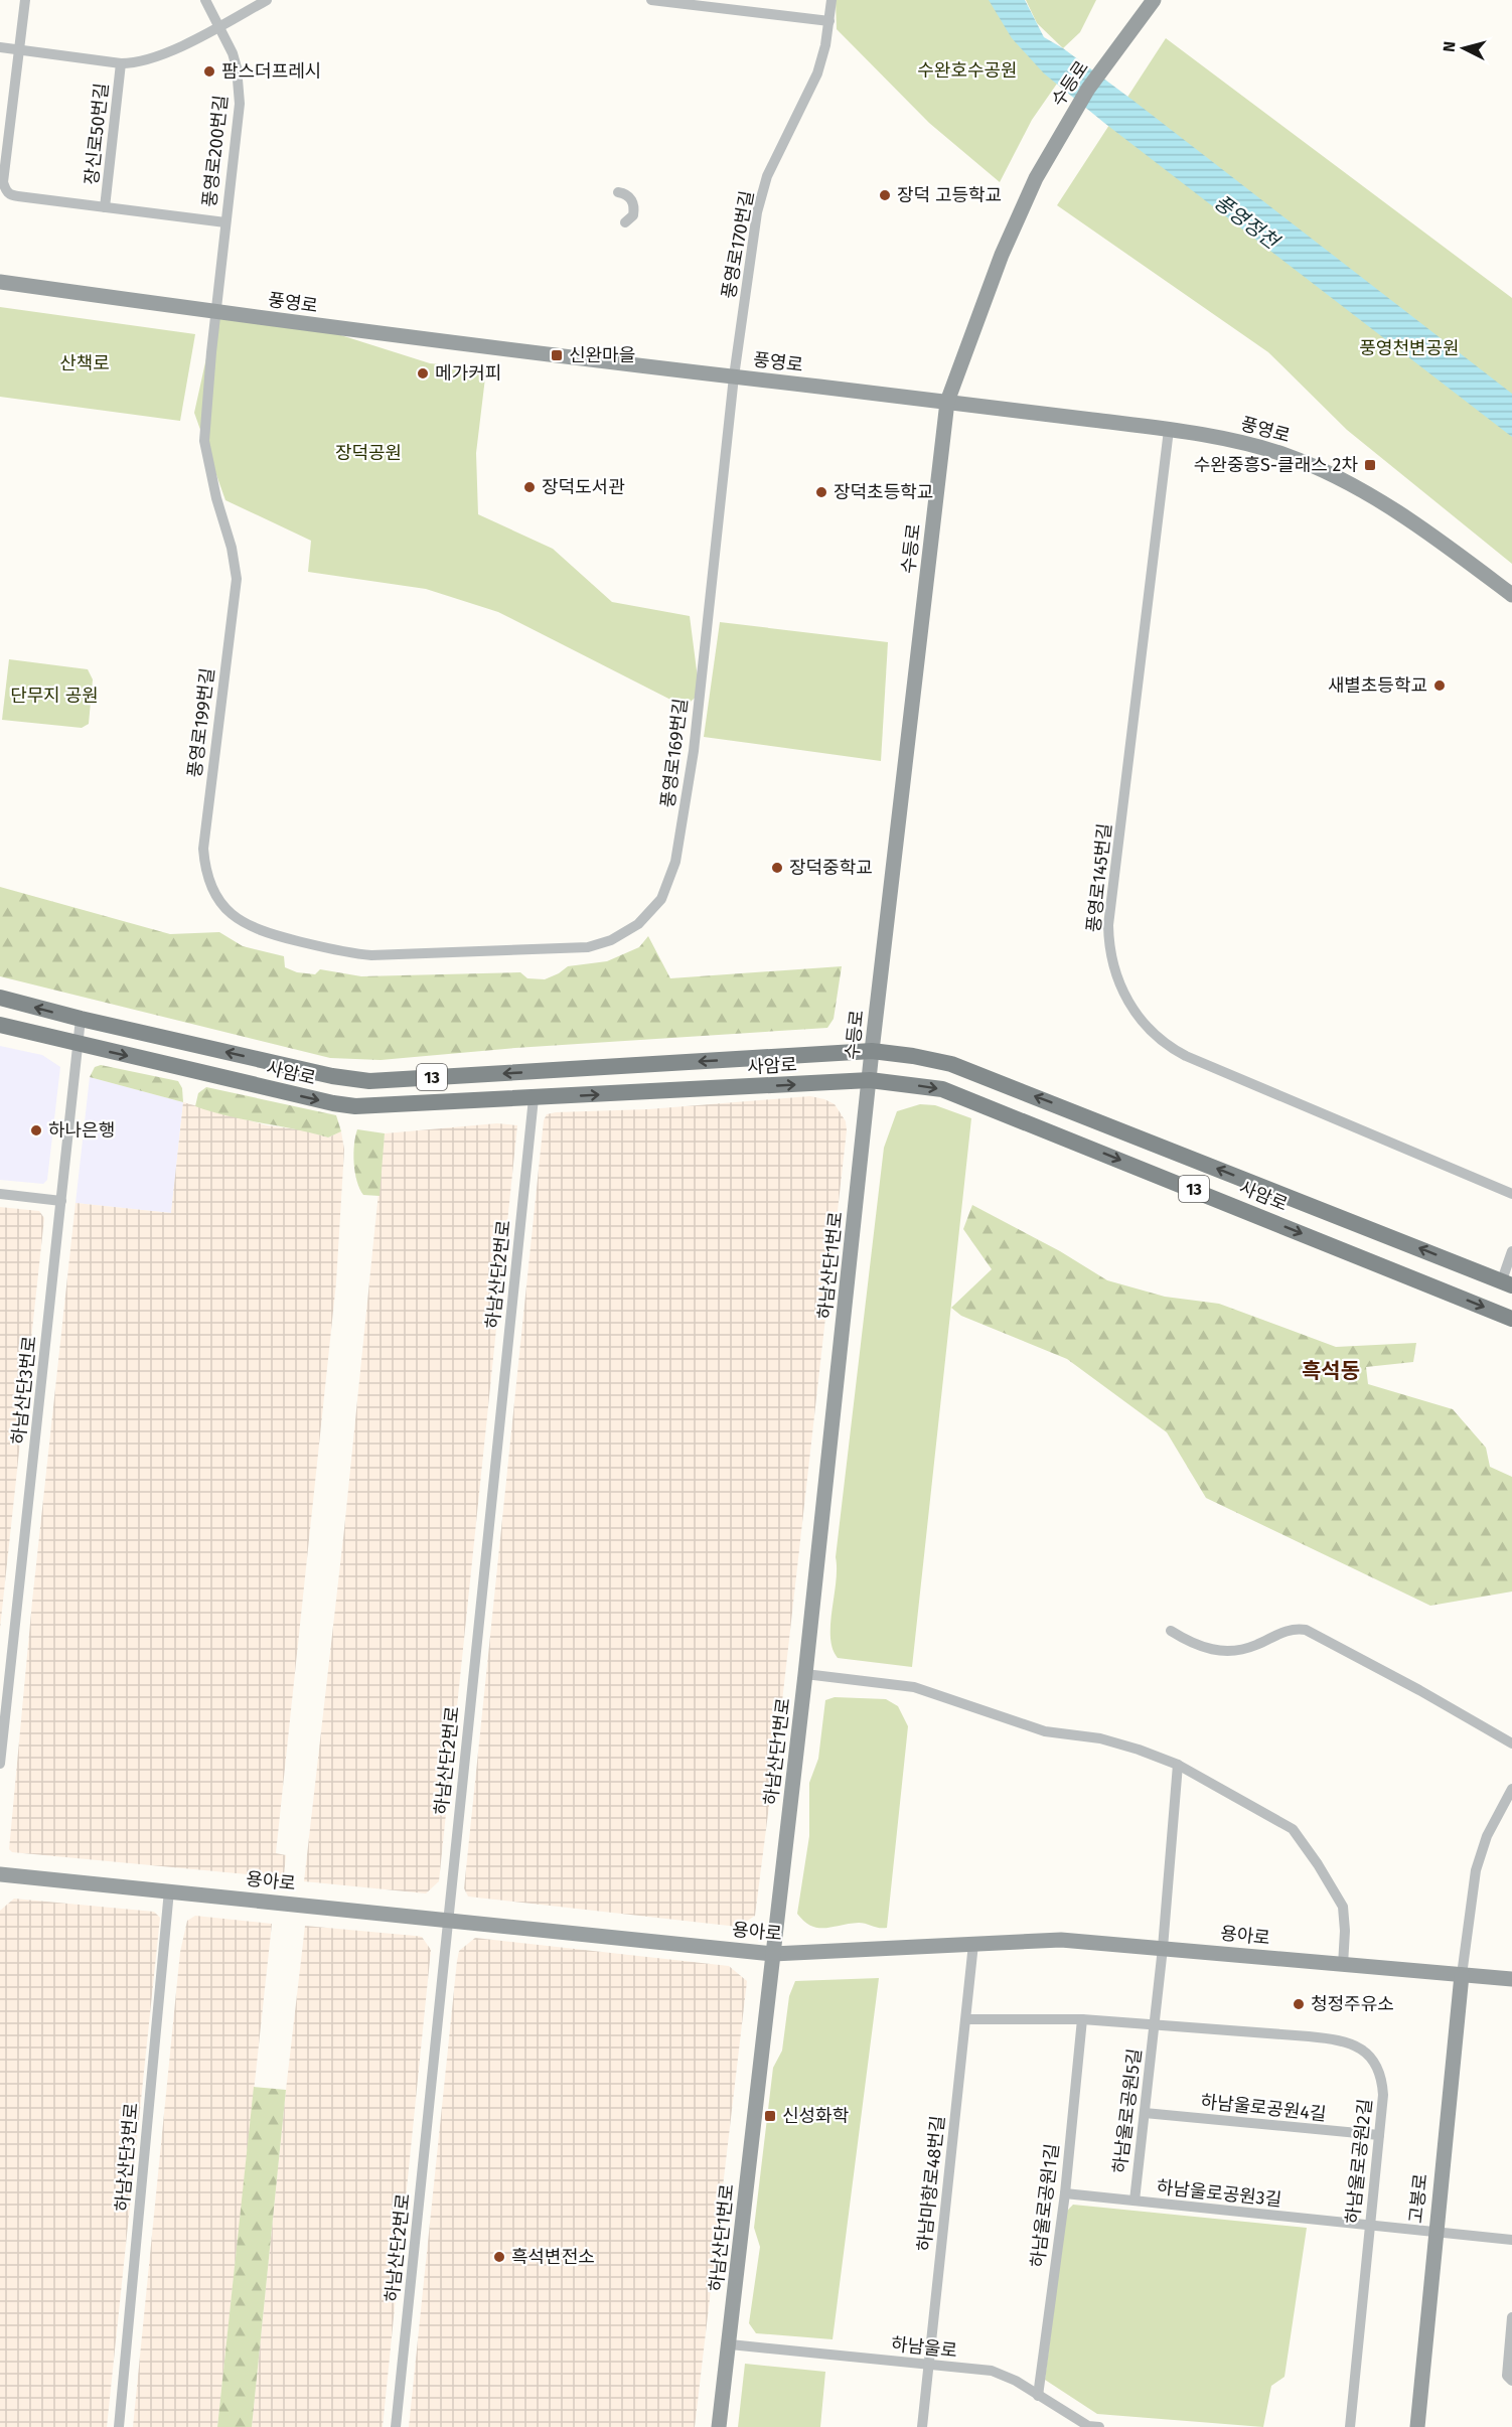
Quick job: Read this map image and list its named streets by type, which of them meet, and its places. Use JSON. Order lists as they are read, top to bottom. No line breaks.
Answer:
{"streets":{"main road":["사암로","13"],"street":["수등로","장신로50번길","풍영로200번길","풍영로170번길","풍영로","풍영로199번길","풍영로169번길","풍영로145번길","하남산단1번로","하남산단2번로","하남산단3번로","용아로","하남울로공원4길","하남울로공원5길","하남울로공원2길","하남마항로48번길","하남울로공원3길","고봉로","하남울로공원1길","하남울로"]},"crossings":[["수등로","풍영로"],["수등로","사암로"],["수등로","하남산단1번로"],["장신로50번길","풍영로200번길"],["풍영로200번길","풍영로"],["풍영로200번길","풍영로199번길"],["풍영로170번길","풍영로"],["풍영로170번길","풍영로169번길"],["풍영로","풍영로199번길"],["풍영로","풍영로169번길"],["풍영로","풍영로145번길"],["풍영로199번길","풍영로169번길"],["사암로","하남산단1번로"],["사암로","하남산단2번로"],["사암로","하남산단3번로"],["하남산단1번로","용아로"],["하남산단1번로","하남울로"],["하남산단2번로","용아로"],["하남산단3번로","용아로"],["용아로","하남울로공원5길"],["용아로","하남마항로48번길"],["용아로","고봉로"],["하남울로공원4길","하남울로공원5길"],["하남울로공원4길","하남울로공원2길"],["하남울로공원5길","하남울로공원2길"],["하남울로공원5길","하남울로공원3길"],["하남울로공원2길","하남마항로48번길"],["하남울로공원2길","하남울로공원3길"],["하남울로공원2길","하남울로공원1길"],["하남마항로48번길","하남울로"],["하남울로공원3길","고봉로"],["하남울로공원3길","하남울로공원1길"],["하남울로공원1길","하남울로"]],"districts":["흑석동"],"water":["풍영정천"],"parks":["수완호수공원","풍영천변공원","산책로","장덕공원","단무지 공원"],"places":{"other":["팜스더프레시","장덕 고등학교","메가커피","장덕도서관","장덕초등학교","새별초등학교","장덕중학교","하나은행","청정주유소","흑석변전소"],"transit":["신완마을","수완중흥S-클래스 2차","신성화학"]},"north":"left"}
